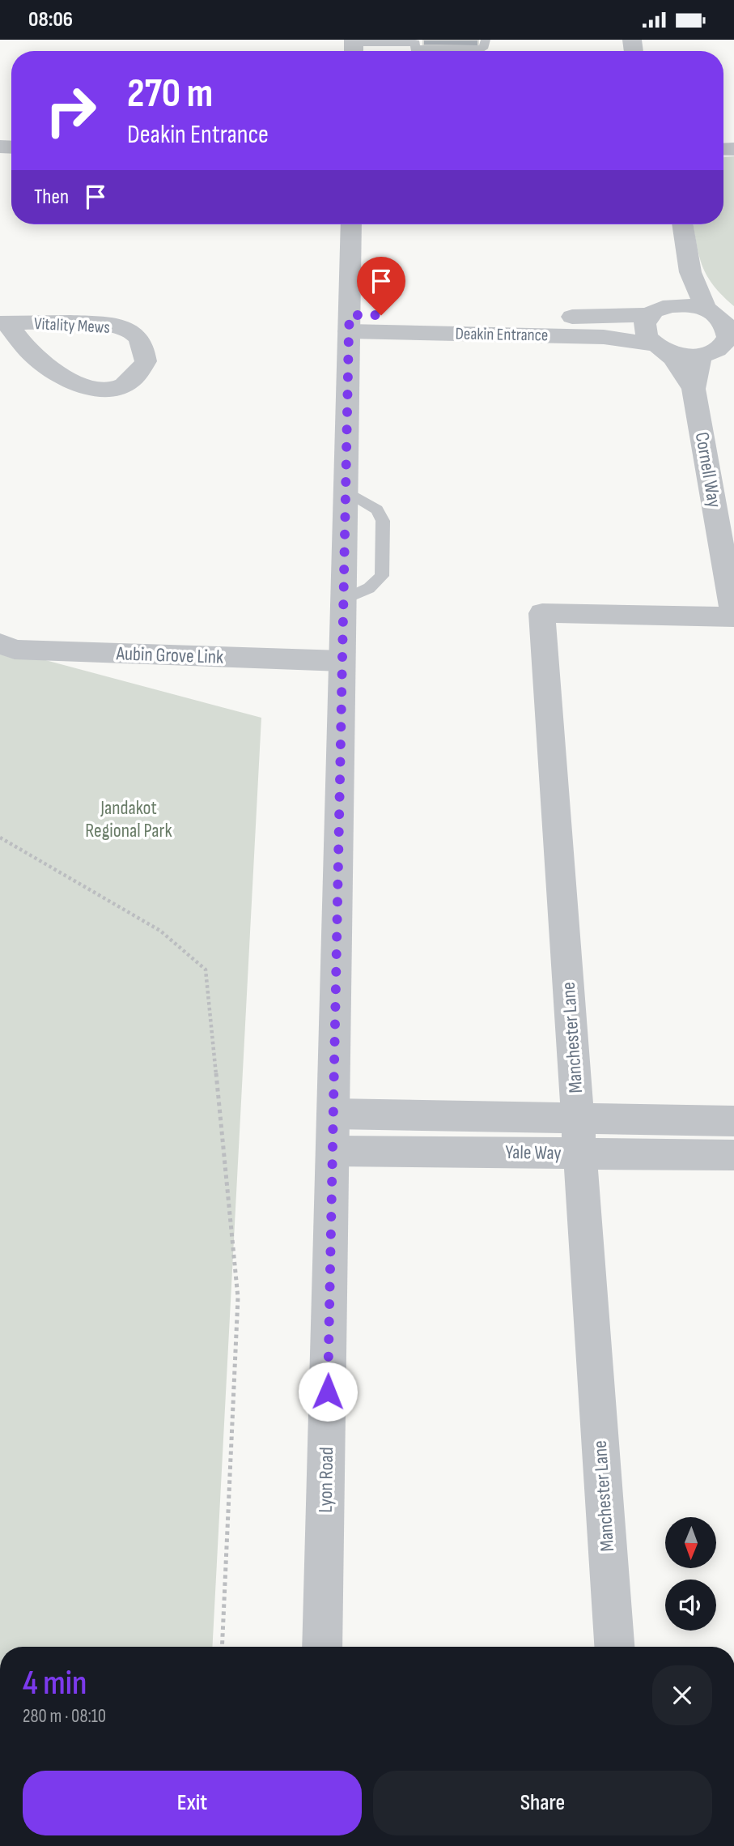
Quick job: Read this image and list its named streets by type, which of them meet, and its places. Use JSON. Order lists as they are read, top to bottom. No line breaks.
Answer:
{"streets":{"street":["Vitality Mews","Deakin Entrance","Cornell Way","Aubin Grove Link","Manchester Lane","Yale Way","Lyon Road"]},"crossings":[["Deakin Entrance","Cornell Way"],["Deakin Entrance","Lyon Road"],["Cornell Way","Manchester Lane"],["Aubin Grove Link","Lyon Road"],["Manchester Lane","Yale Way"],["Yale Way","Lyon Road"]],"parks":["Jandakot Regional Park"],"north":"bottom","page":{"status":"08:06","turn":["270 m","Deakin Entrance"],"then":"Then","heading":["4 min","280 m · 08:10"],"buttons":["Exit","Share"]}}
